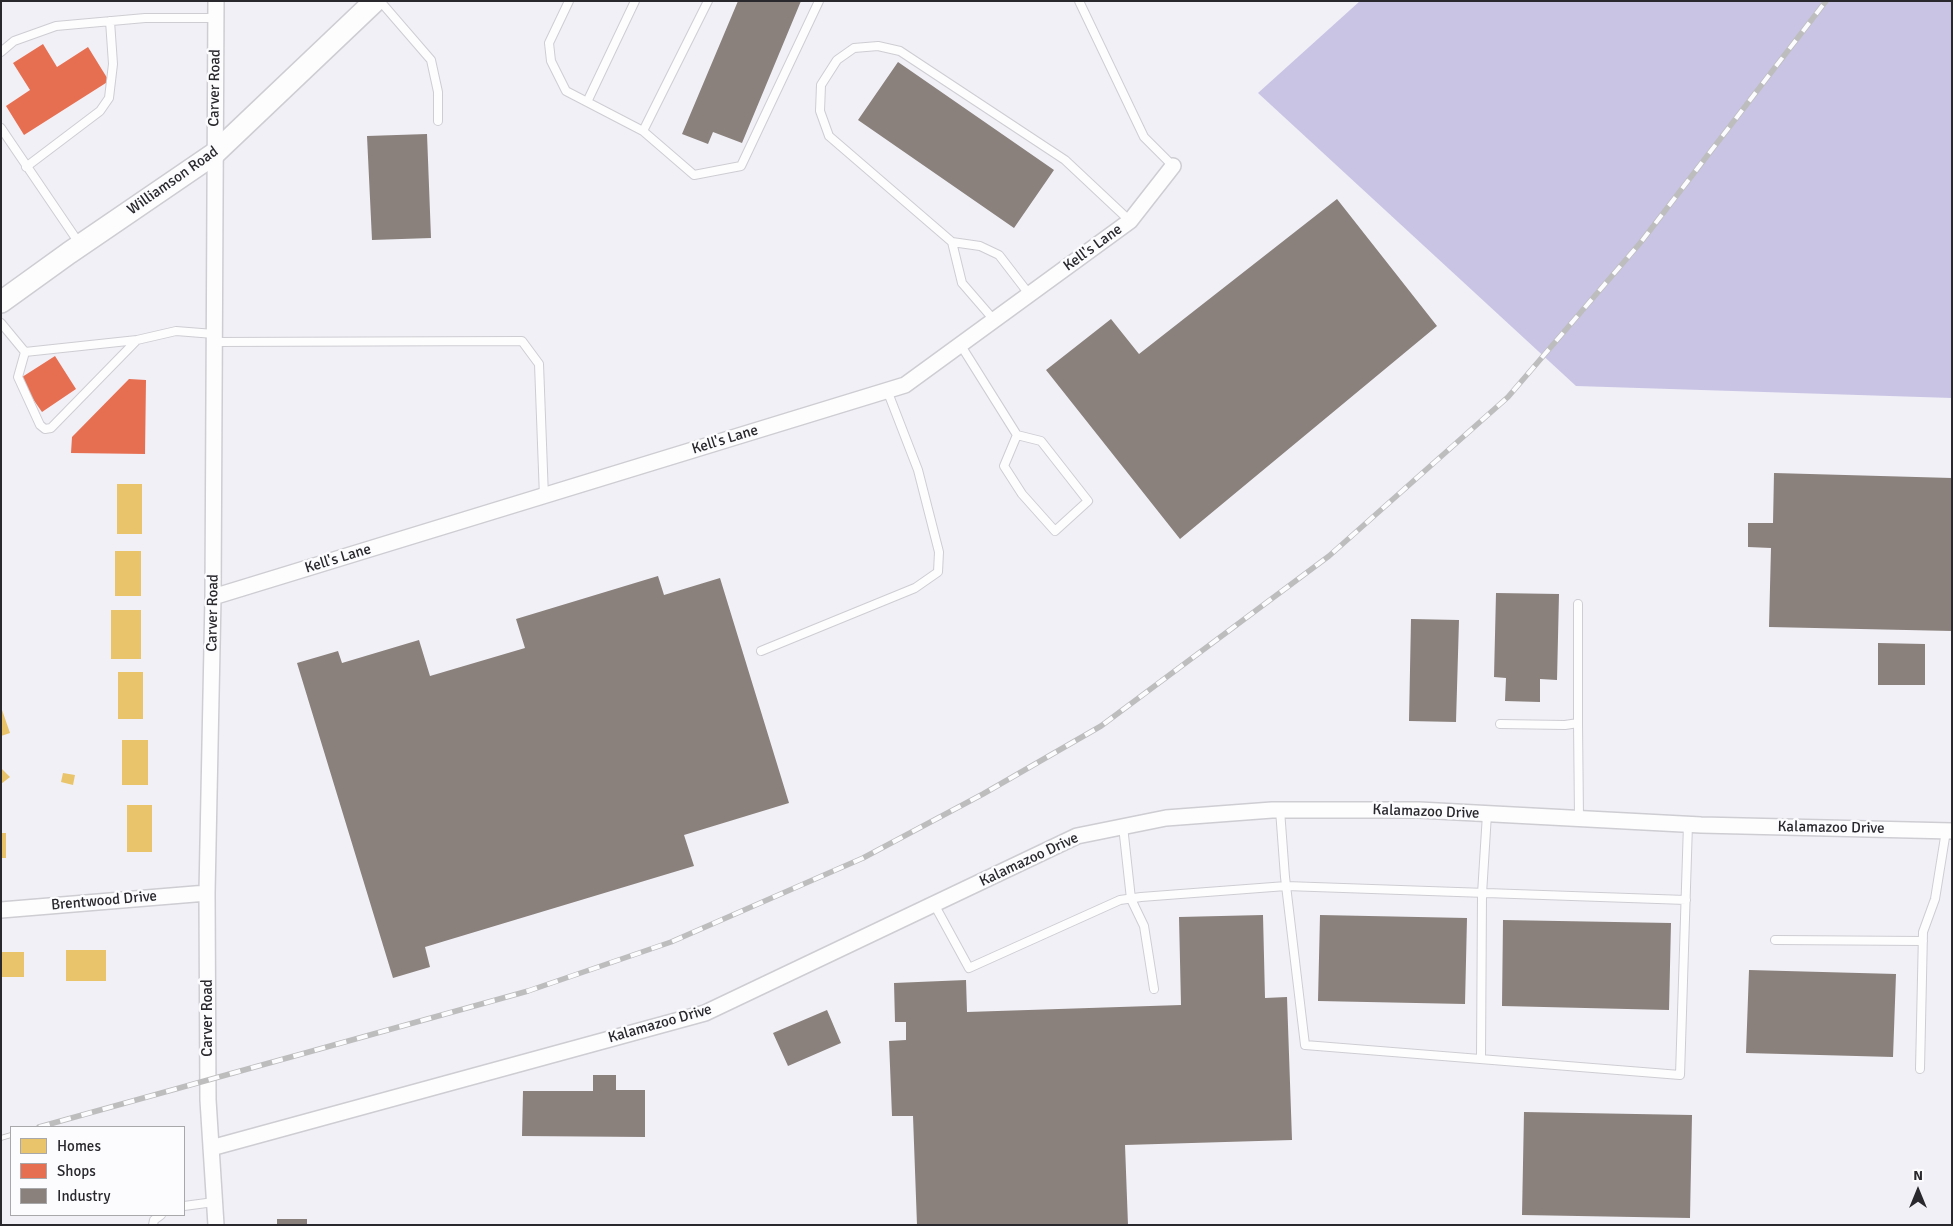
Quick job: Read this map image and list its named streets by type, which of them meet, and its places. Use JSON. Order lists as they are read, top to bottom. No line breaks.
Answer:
{"streets":{"main road":["Williamson Road"],"street":["Carver Road","Kell's Lane","Kalamazoo Drive","Brentwood Drive"]},"crossings":[["Carver Road","Williamson Road"],["Carver Road","Kell's Lane"],["Carver Road","Kalamazoo Drive"],["Carver Road","Brentwood Drive"]],"legend":["Homes","Shops","Industry"],"north":"top"}
